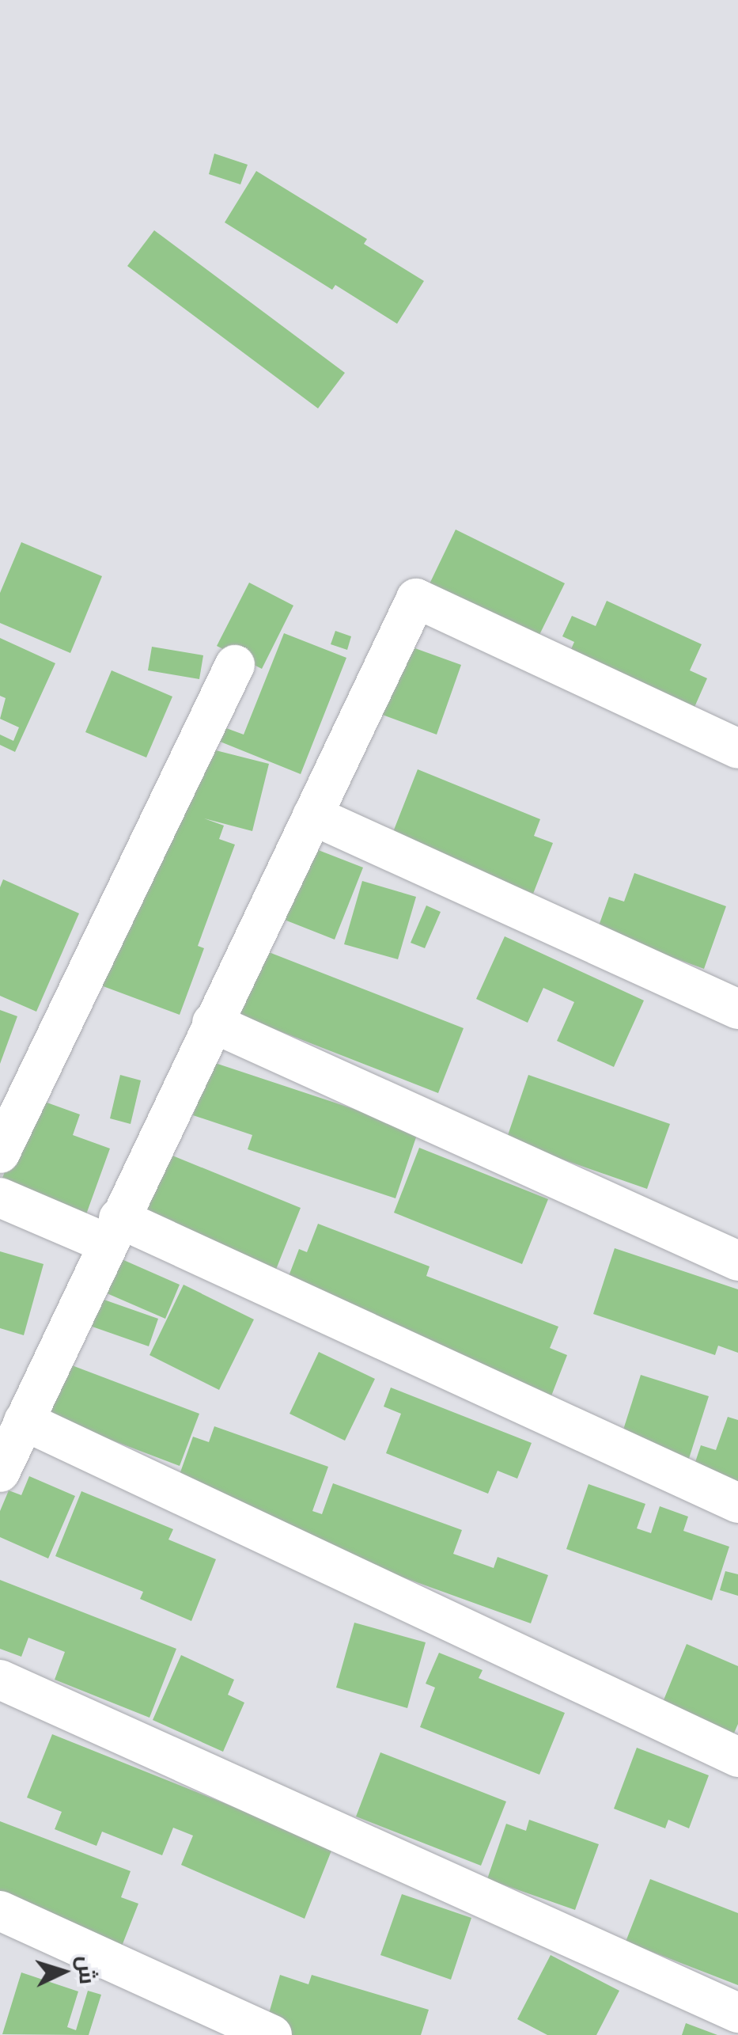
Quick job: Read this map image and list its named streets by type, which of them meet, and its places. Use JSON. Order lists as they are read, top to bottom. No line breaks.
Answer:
{"north":"right"}
